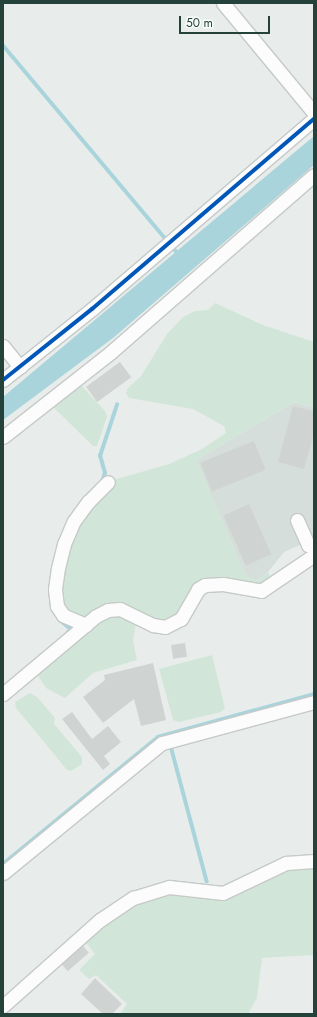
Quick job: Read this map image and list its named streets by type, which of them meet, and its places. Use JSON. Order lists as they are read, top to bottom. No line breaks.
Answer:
{"scale_bar":"50 m"}
